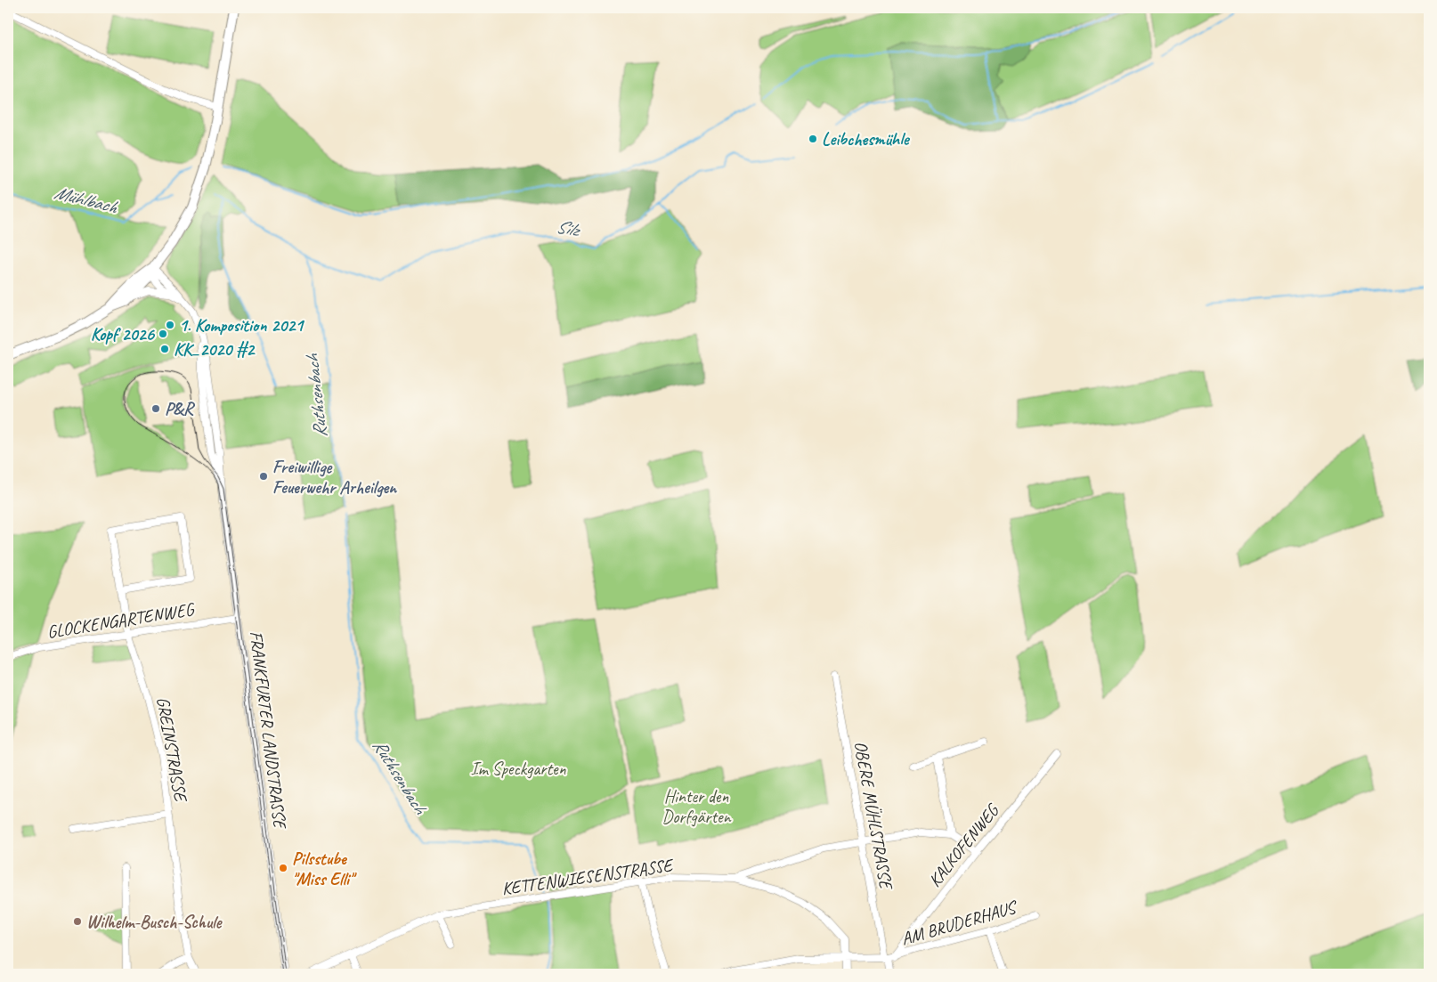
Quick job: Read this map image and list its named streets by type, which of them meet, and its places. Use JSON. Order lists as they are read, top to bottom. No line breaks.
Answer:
{"streets":{"street":["GLOCKENGARTENWEG","FRANKFURTER LANDSTRASSE","GREINSTRASSE","OBERE MÜHLSTRASSE","KALKOFENWEG","KETTENWIESENSTRASSE","AM BRUDERHAUS"]},"crossings":[["GLOCKENGARTENWEG","FRANKFURTER LANDSTRASSE"],["GLOCKENGARTENWEG","GREINSTRASSE"],["OBERE MÜHLSTRASSE","KALKOFENWEG"],["OBERE MÜHLSTRASSE","AM BRUDERHAUS"],["KALKOFENWEG","AM BRUDERHAUS"],["KETTENWIESENSTRASSE","AM BRUDERHAUS"]],"water":["Mühlbach","Silz","Ruthsenbach"],"parks":["Im Speckgarten","Hinter den Dorfgärten"],"places":["Leibchesmühle","1. Komposition 2021","Kopf 2026","KK_2020 #2","P&R","Freiwillige Feuerwehr Arheilgen","Pilsstube \"Miss Elli\"","Wilhelm-Busch-Schule"]}
